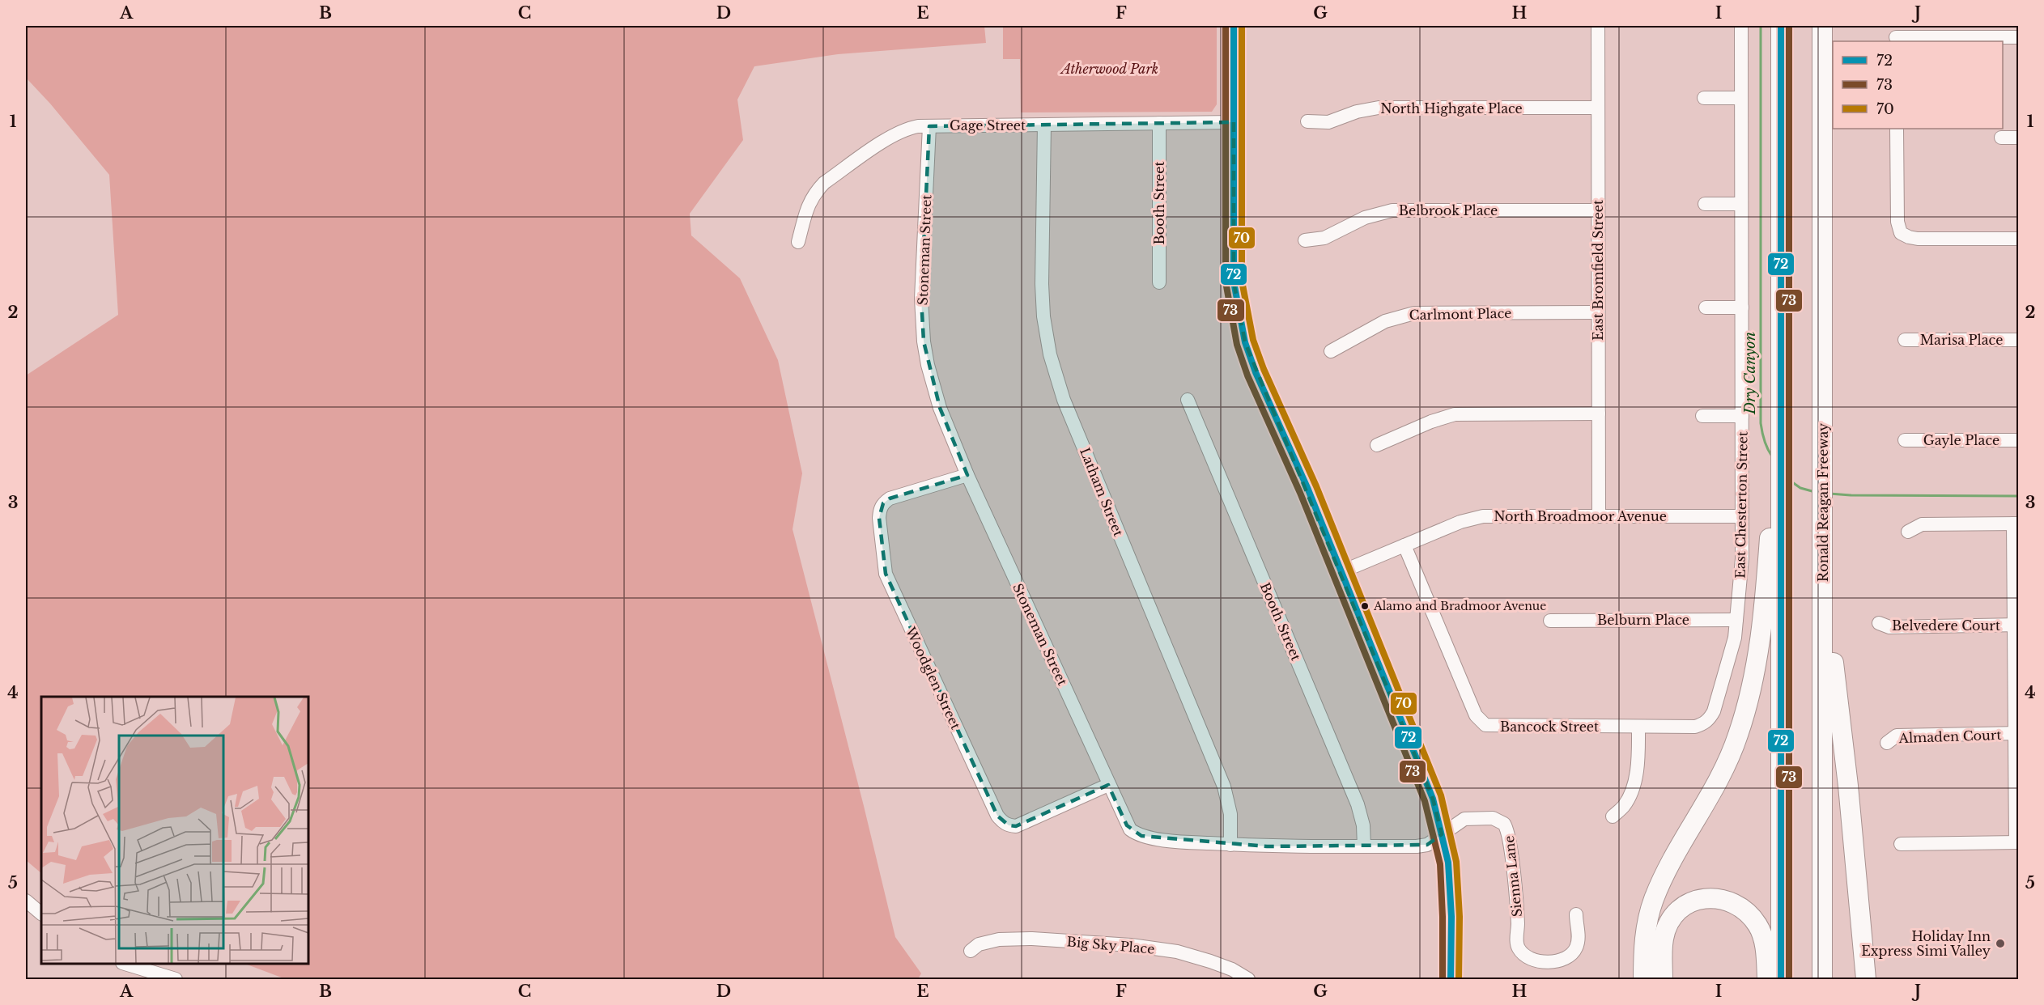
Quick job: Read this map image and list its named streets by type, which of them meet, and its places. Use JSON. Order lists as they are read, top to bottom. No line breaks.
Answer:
{"streets":{"highway":["Ronald Reagan Freeway"],"street":["North Highgate Place","Gage Street","Booth Street","Belbrook Place","Stoneman Street","East Bromfield Street","Carlmont Place","Marisa Place","Gayle Place","Latham Street","East Chesterton Street","North Broadmoor Avenue","Belburn Place","Belvedere Court","Woodglen Street","Bancock Street","Almaden Court","Sienna Lane","Big Sky Place"]},"crossings":[["North Highgate Place","East Bromfield Street"],["Gage Street","Booth Street"],["Gage Street","Stoneman Street"],["Gage Street","Latham Street"],["Booth Street","Stoneman Street"],["Belbrook Place","East Bromfield Street"],["Stoneman Street","Latham Street"],["Stoneman Street","Woodglen Street"],["Stoneman Street","Sienna Lane"],["East Bromfield Street","Carlmont Place"],["East Bromfield Street","North Broadmoor Avenue"],["East Chesterton Street","North Broadmoor Avenue"],["East Chesterton Street","Belburn Place"],["East Chesterton Street","Bancock Street"],["North Broadmoor Avenue","Bancock Street"]],"water":["Dry Canyon"],"parks":["Atherwood Park"],"places":["Alamo and Bradmoor Avenue","Holiday Inn Express Simi Valley"],"lines":["transit line 72","transit line 73","transit line 70"],"legend":["72","73","70"],"grid":{"columns":["A","B","C","D","E","F","G","H","I","J"],"rows":["1","2","3","4","5"]}}
